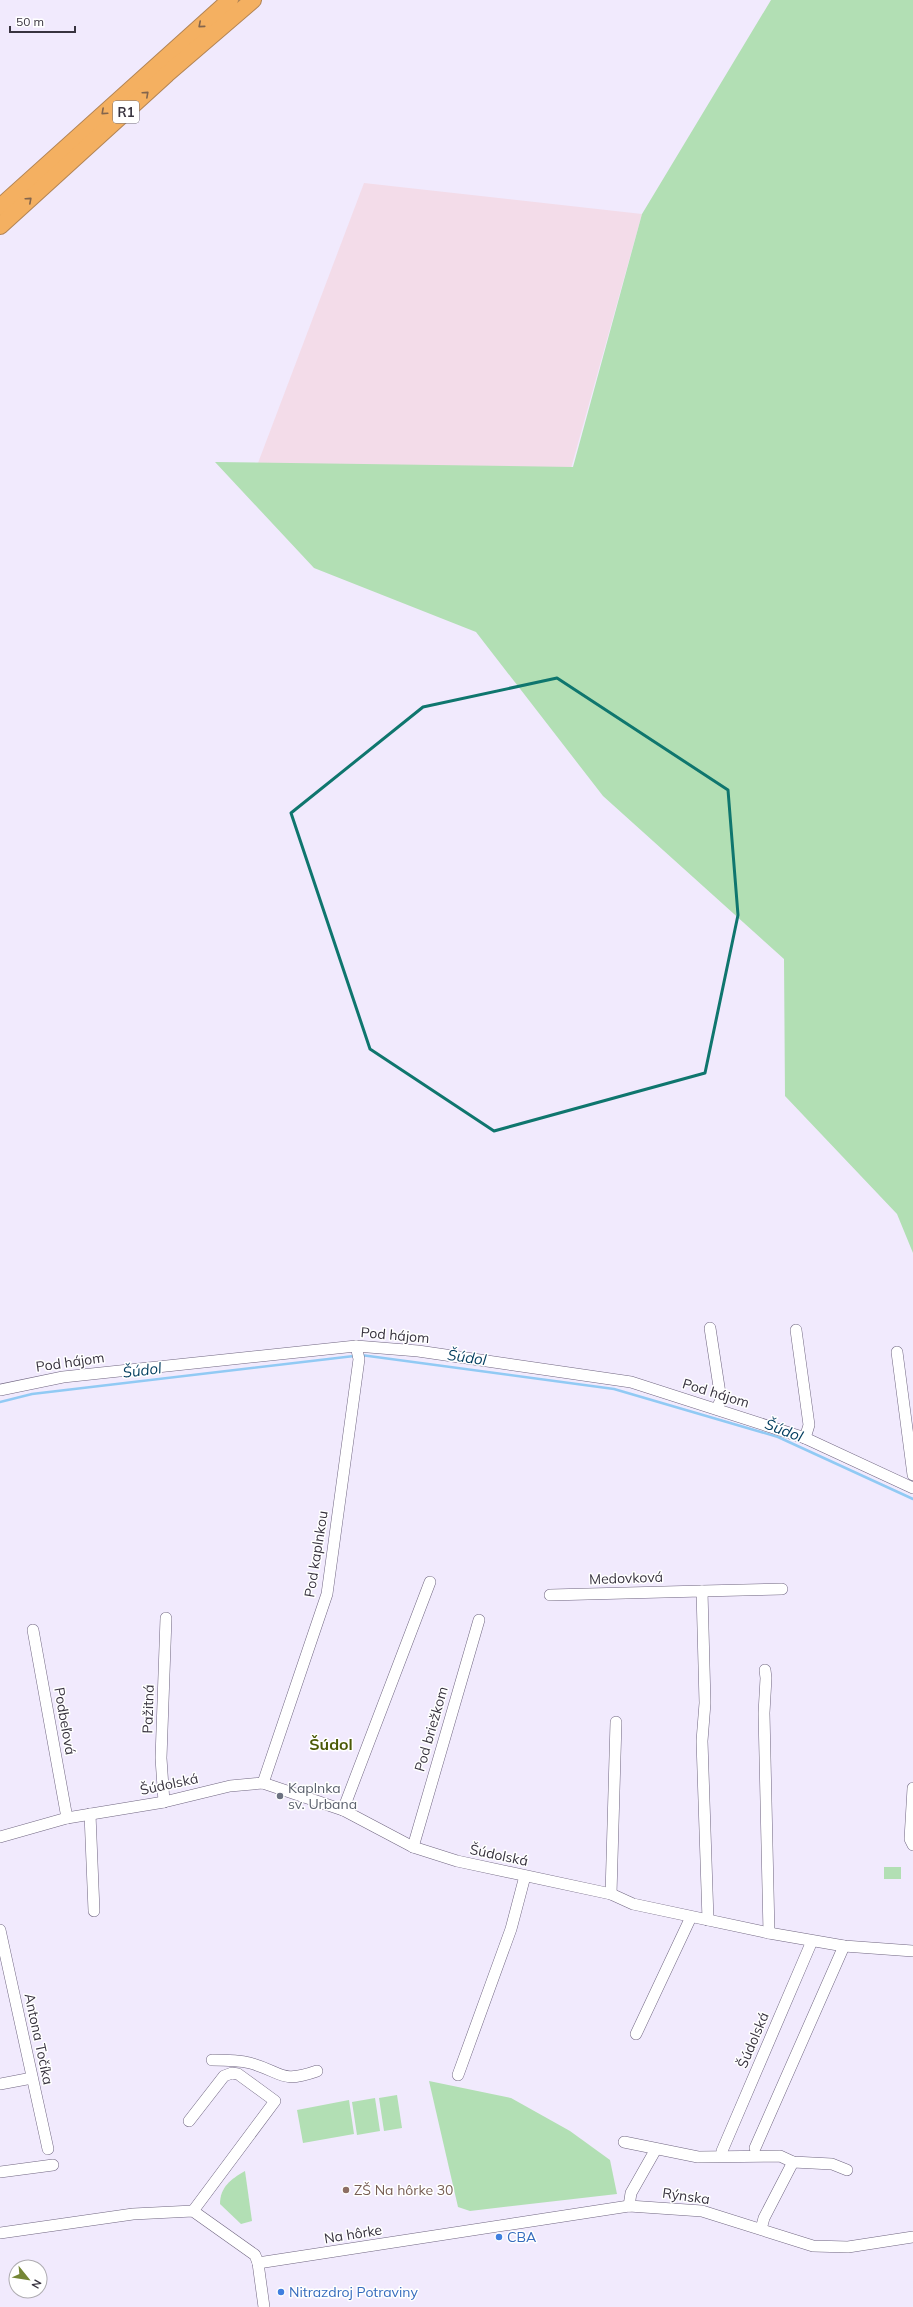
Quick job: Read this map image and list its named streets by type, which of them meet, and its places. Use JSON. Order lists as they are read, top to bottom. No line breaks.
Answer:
{"streets":{"highway":["R1"],"street":["Pod hájom","Pod kaplnkou","Medovková","Pažitná","Podbeľová","Pod briežkom","Šúdolská","Antona Točíka","Rýnska","Na hôrke"]},"crossings":[["Pod hájom","Pod kaplnkou"],["Pod kaplnkou","Šúdolská"],["Pažitná","Šúdolská"],["Podbeľová","Šúdolská"],["Pod briežkom","Šúdolská"],["Rýnska","Na hôrke"]],"districts":["Šúdol"],"water":["Šúdol"],"places":["Kaplnka sv. Urbana","ZŠ Na hôrke 30","CBA","Nitrazdroj Potraviny"],"scale_bar":"50 m","north":"bottom right"}
